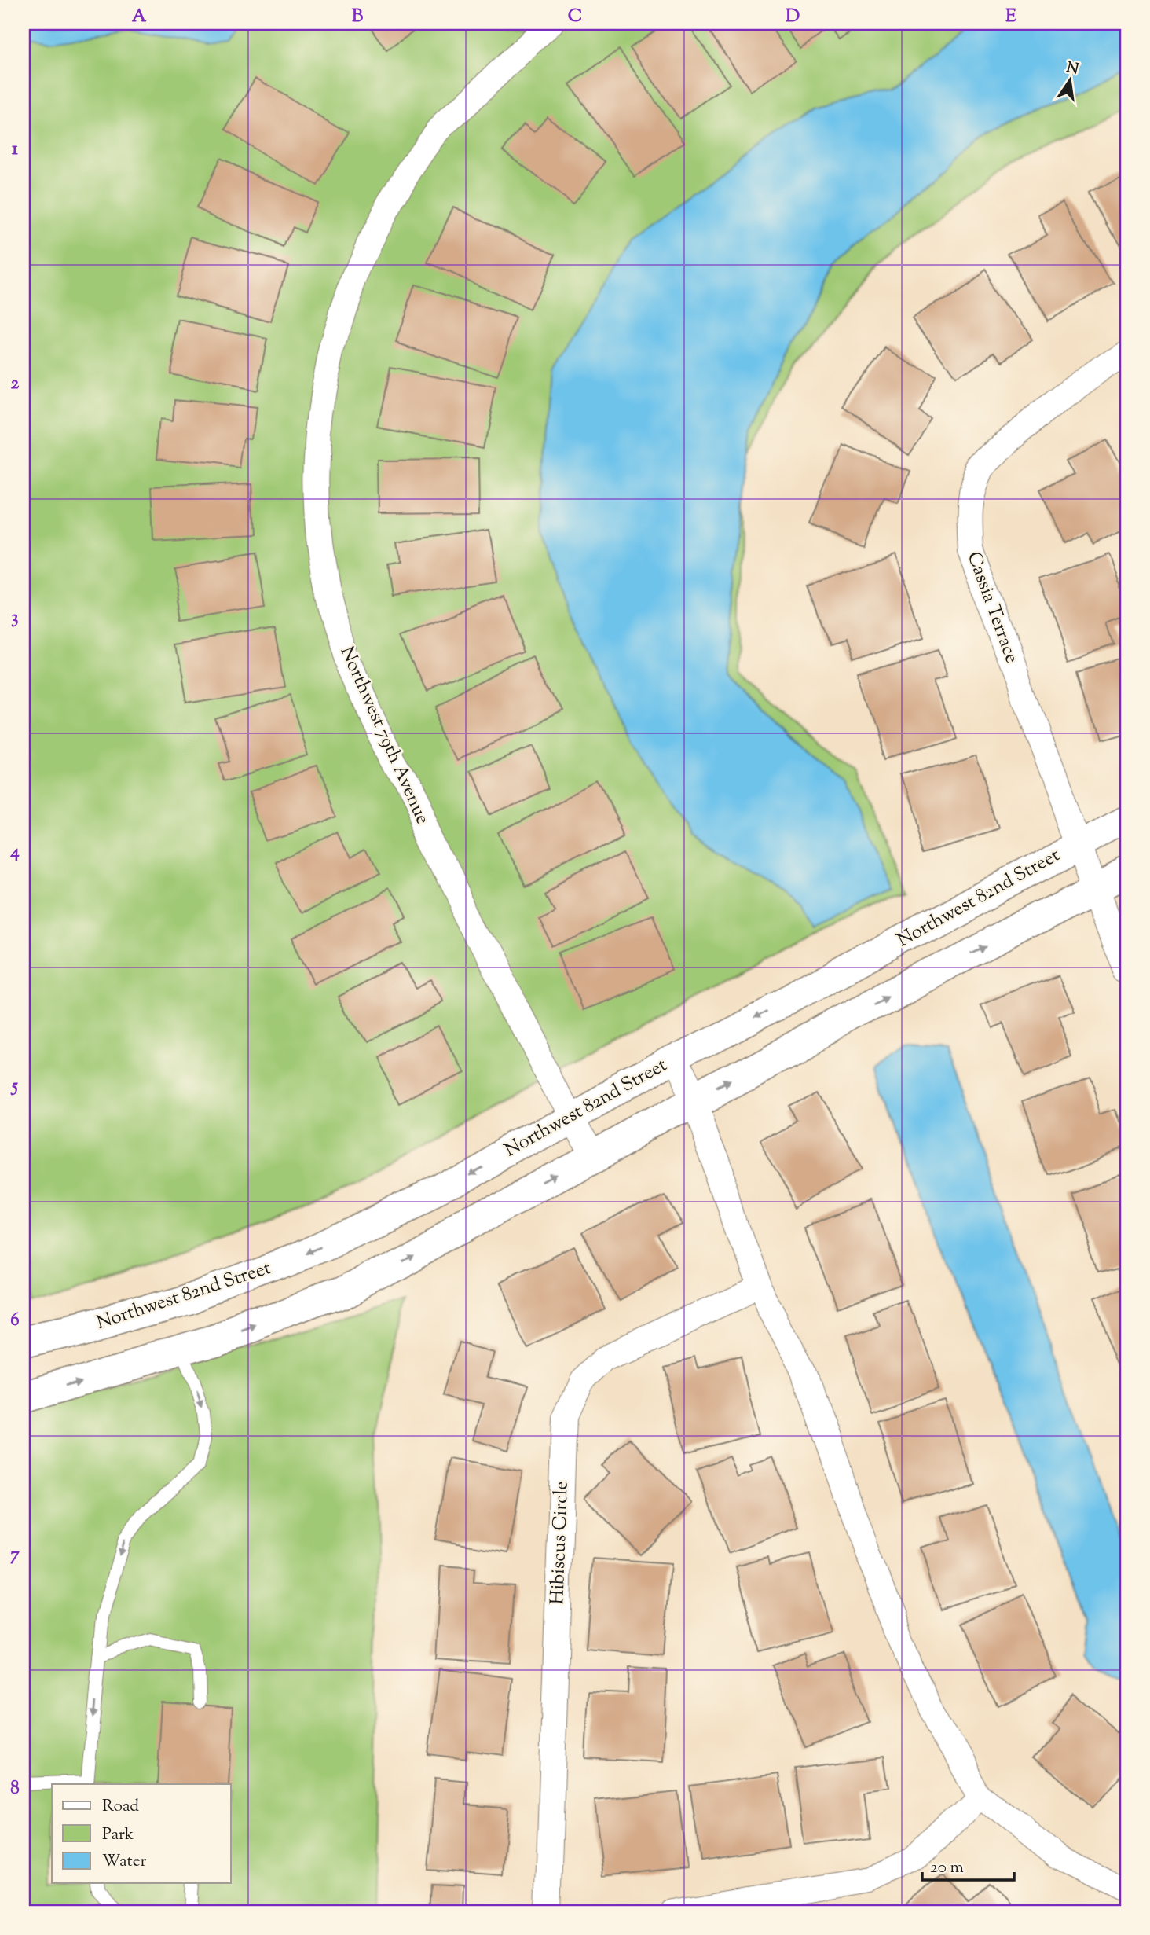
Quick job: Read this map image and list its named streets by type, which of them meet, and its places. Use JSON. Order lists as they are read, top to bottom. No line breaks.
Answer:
{"streets":{"street":["Cassia Terrace","Northwest 79th Avenue","Northwest 82nd Street","Hibiscus Circle"]},"crossings":[["Cassia Terrace","Northwest 82nd Street"],["Northwest 79th Avenue","Northwest 82nd Street"]],"legend":["Road","Park","Water"],"scale_bar":"20 m","north":"top","grid":{"columns":["A","B","C","D","E"],"rows":["1","2","3","4","5","6","7","8"]}}
